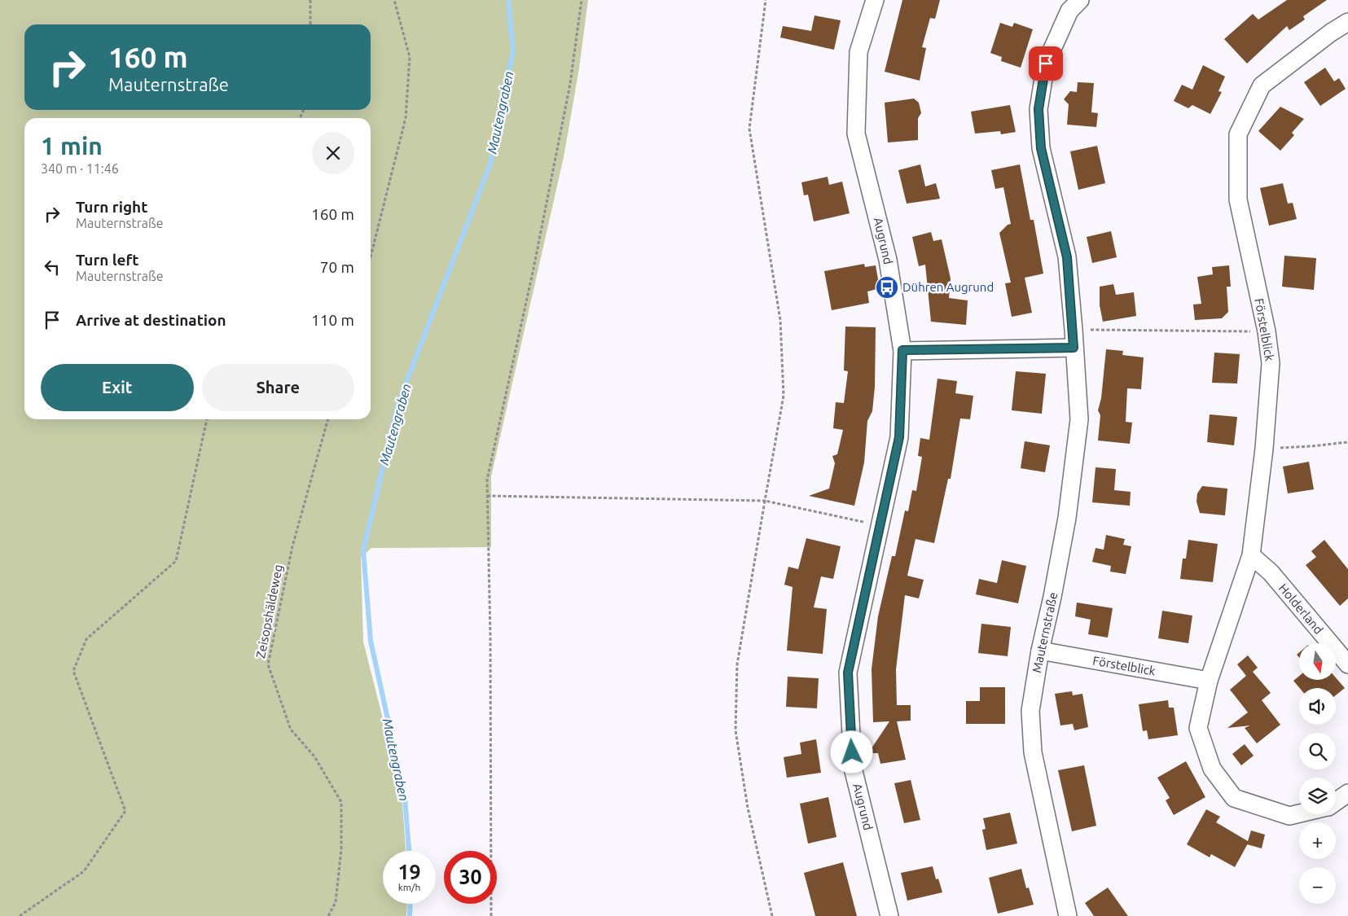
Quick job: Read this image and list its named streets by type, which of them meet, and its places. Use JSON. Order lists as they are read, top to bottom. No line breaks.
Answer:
{"streets":{"street":["Augrund","Förstelblick","Holderland","Mauternstraße"],"path":["Zeisopshäldeweg"]},"crossings":[["Förstelblick","Holderland"],["Förstelblick","Mauternstraße"]],"water":["Mautengraben"],"places":{"bus stop":["Dühren Augrund"]},"north":"bottom","page":{"turn":["160 m","Mauternstraße"],"heading":["1 min","340 m · 11:46"],"list":[{"name":"Turn right","note":"Mauternstraße","value":"160 m"},{"name":"Turn left","note":"Mauternstraße","value":"70 m"},{"name":"Arrive at destination","value":"110 m"}],"buttons":["Exit","Share"],"map_buttons":["+","−"],"speed":"19 km/h","limit":"30"}}
